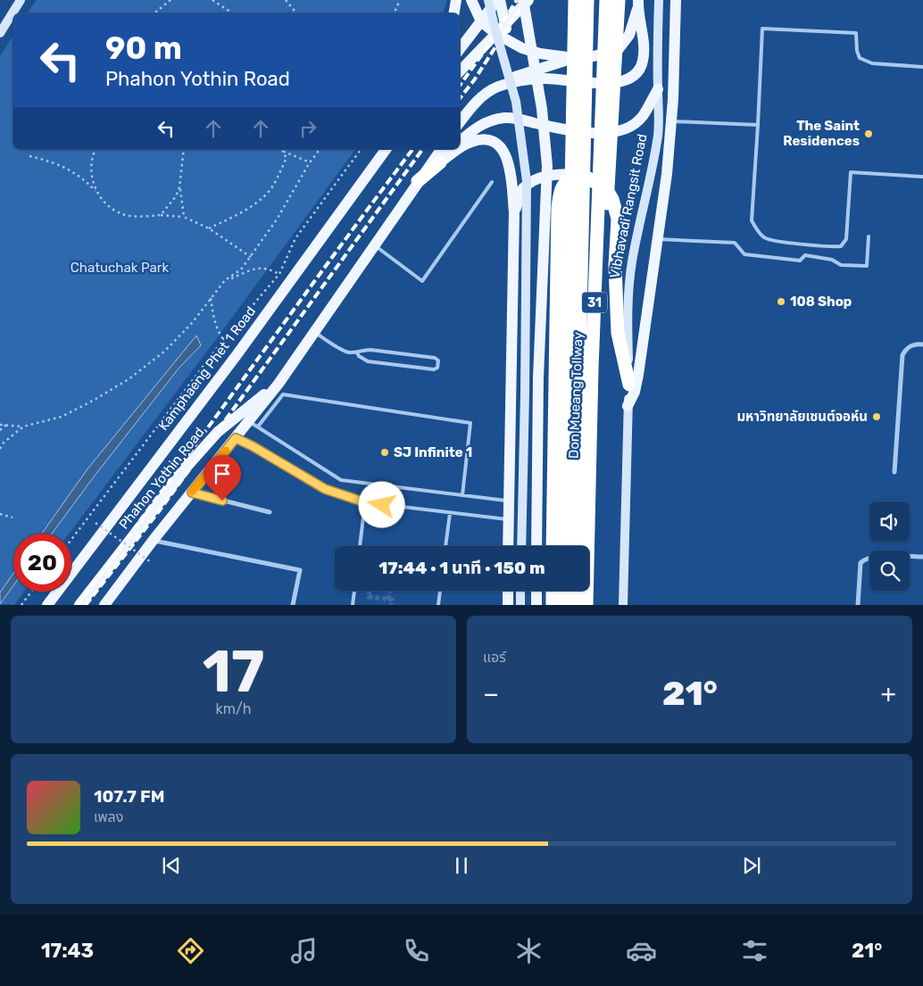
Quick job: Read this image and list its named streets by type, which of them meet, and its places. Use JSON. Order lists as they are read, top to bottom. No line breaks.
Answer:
{"streets":{"highway":["Vibhavadi Rangsit Road","31","Don Mueang Tollway"],"main road":["Kamphaeng Phet 1 Road","Phahon Yothin Road"]},"parks":["Chatuchak Park"],"places":["The Saint Residences","108 Shop","มหาวิทยาลัยเซนต์จอห์น","SJ Infinite 1"],"page":{"turn":["90 m","Phahon Yothin Road"],"limit":"20","trip":"17:44 · 1 นาที · 150 m","tile":[["17","km/h"],"แอร์"],"heat":["−","21°","+"],"song":["107.7 FM","เพลง"],"tabs":["17:43","21°"]}}
